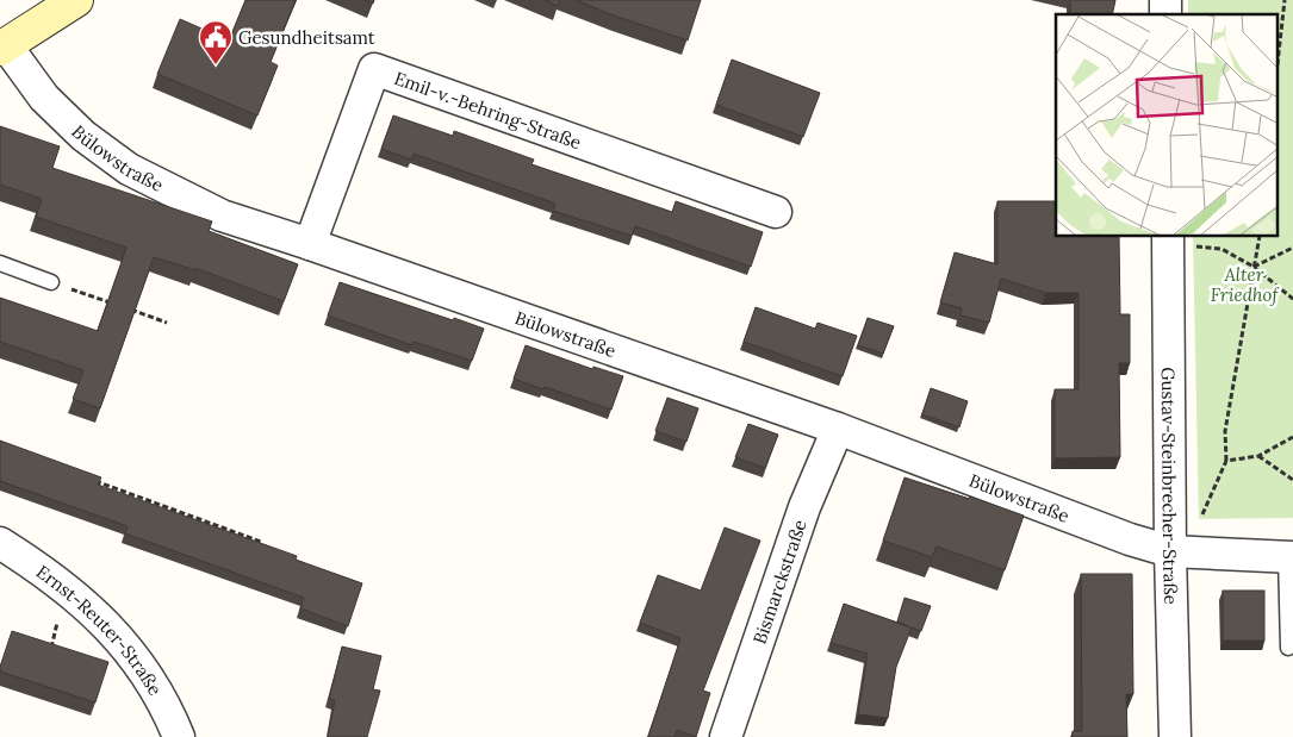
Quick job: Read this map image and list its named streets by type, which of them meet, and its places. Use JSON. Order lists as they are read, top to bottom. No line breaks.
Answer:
{"streets":{"street":["Emil-v.-Behring-Straße","Bülowstraße","Gustav-Steinbrecher-Straße","Bismarckstraße","Ernst-Reuter-Straße"]},"crossings":[["Emil-v.-Behring-Straße","Bülowstraße"],["Bülowstraße","Gustav-Steinbrecher-Straße"],["Bülowstraße","Bismarckstraße"]],"parks":["Alter Friedhof"],"places":{"public building":["Gesundheitsamt"]}}
